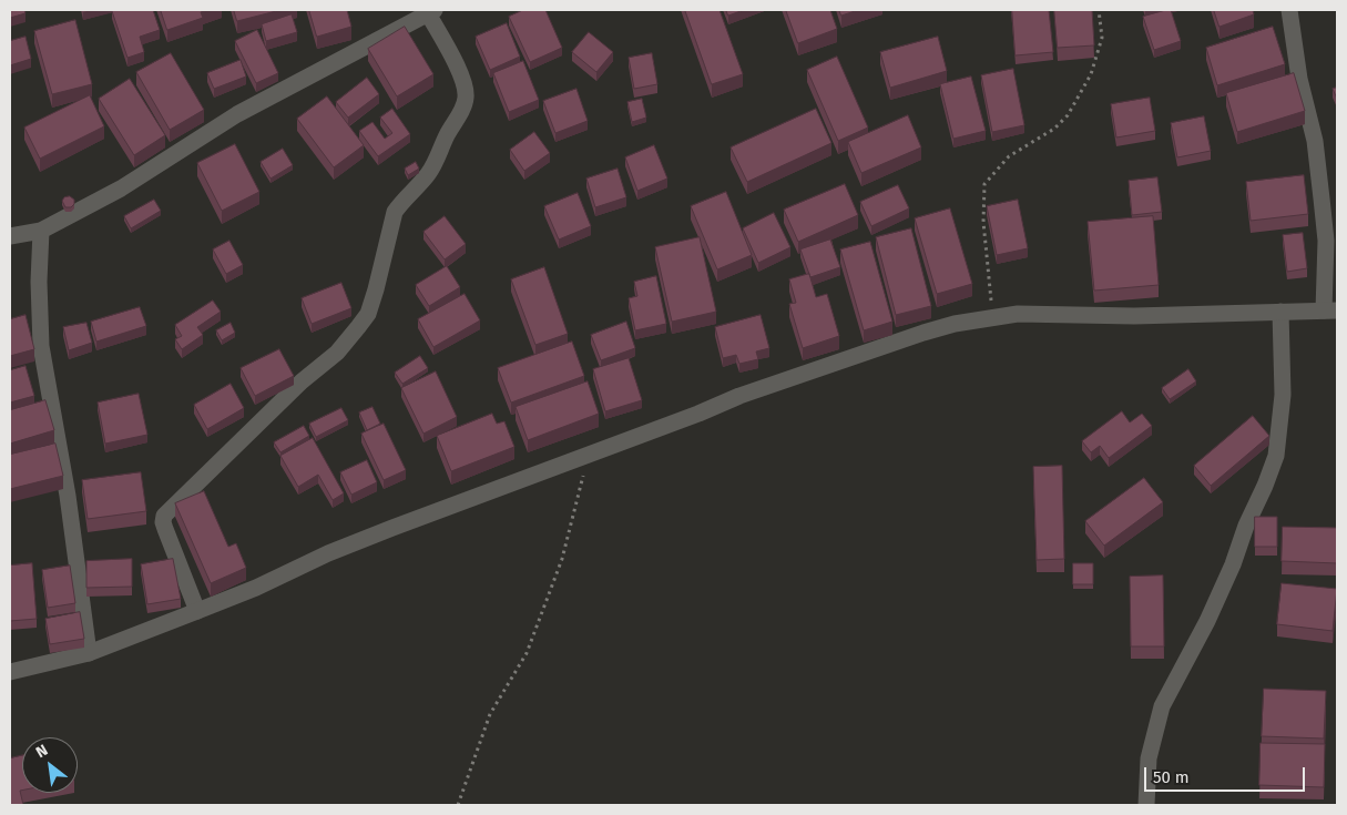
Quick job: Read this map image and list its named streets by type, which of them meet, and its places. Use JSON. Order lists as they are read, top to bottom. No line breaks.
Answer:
{"scale_bar":"50 m","north":"top left"}
